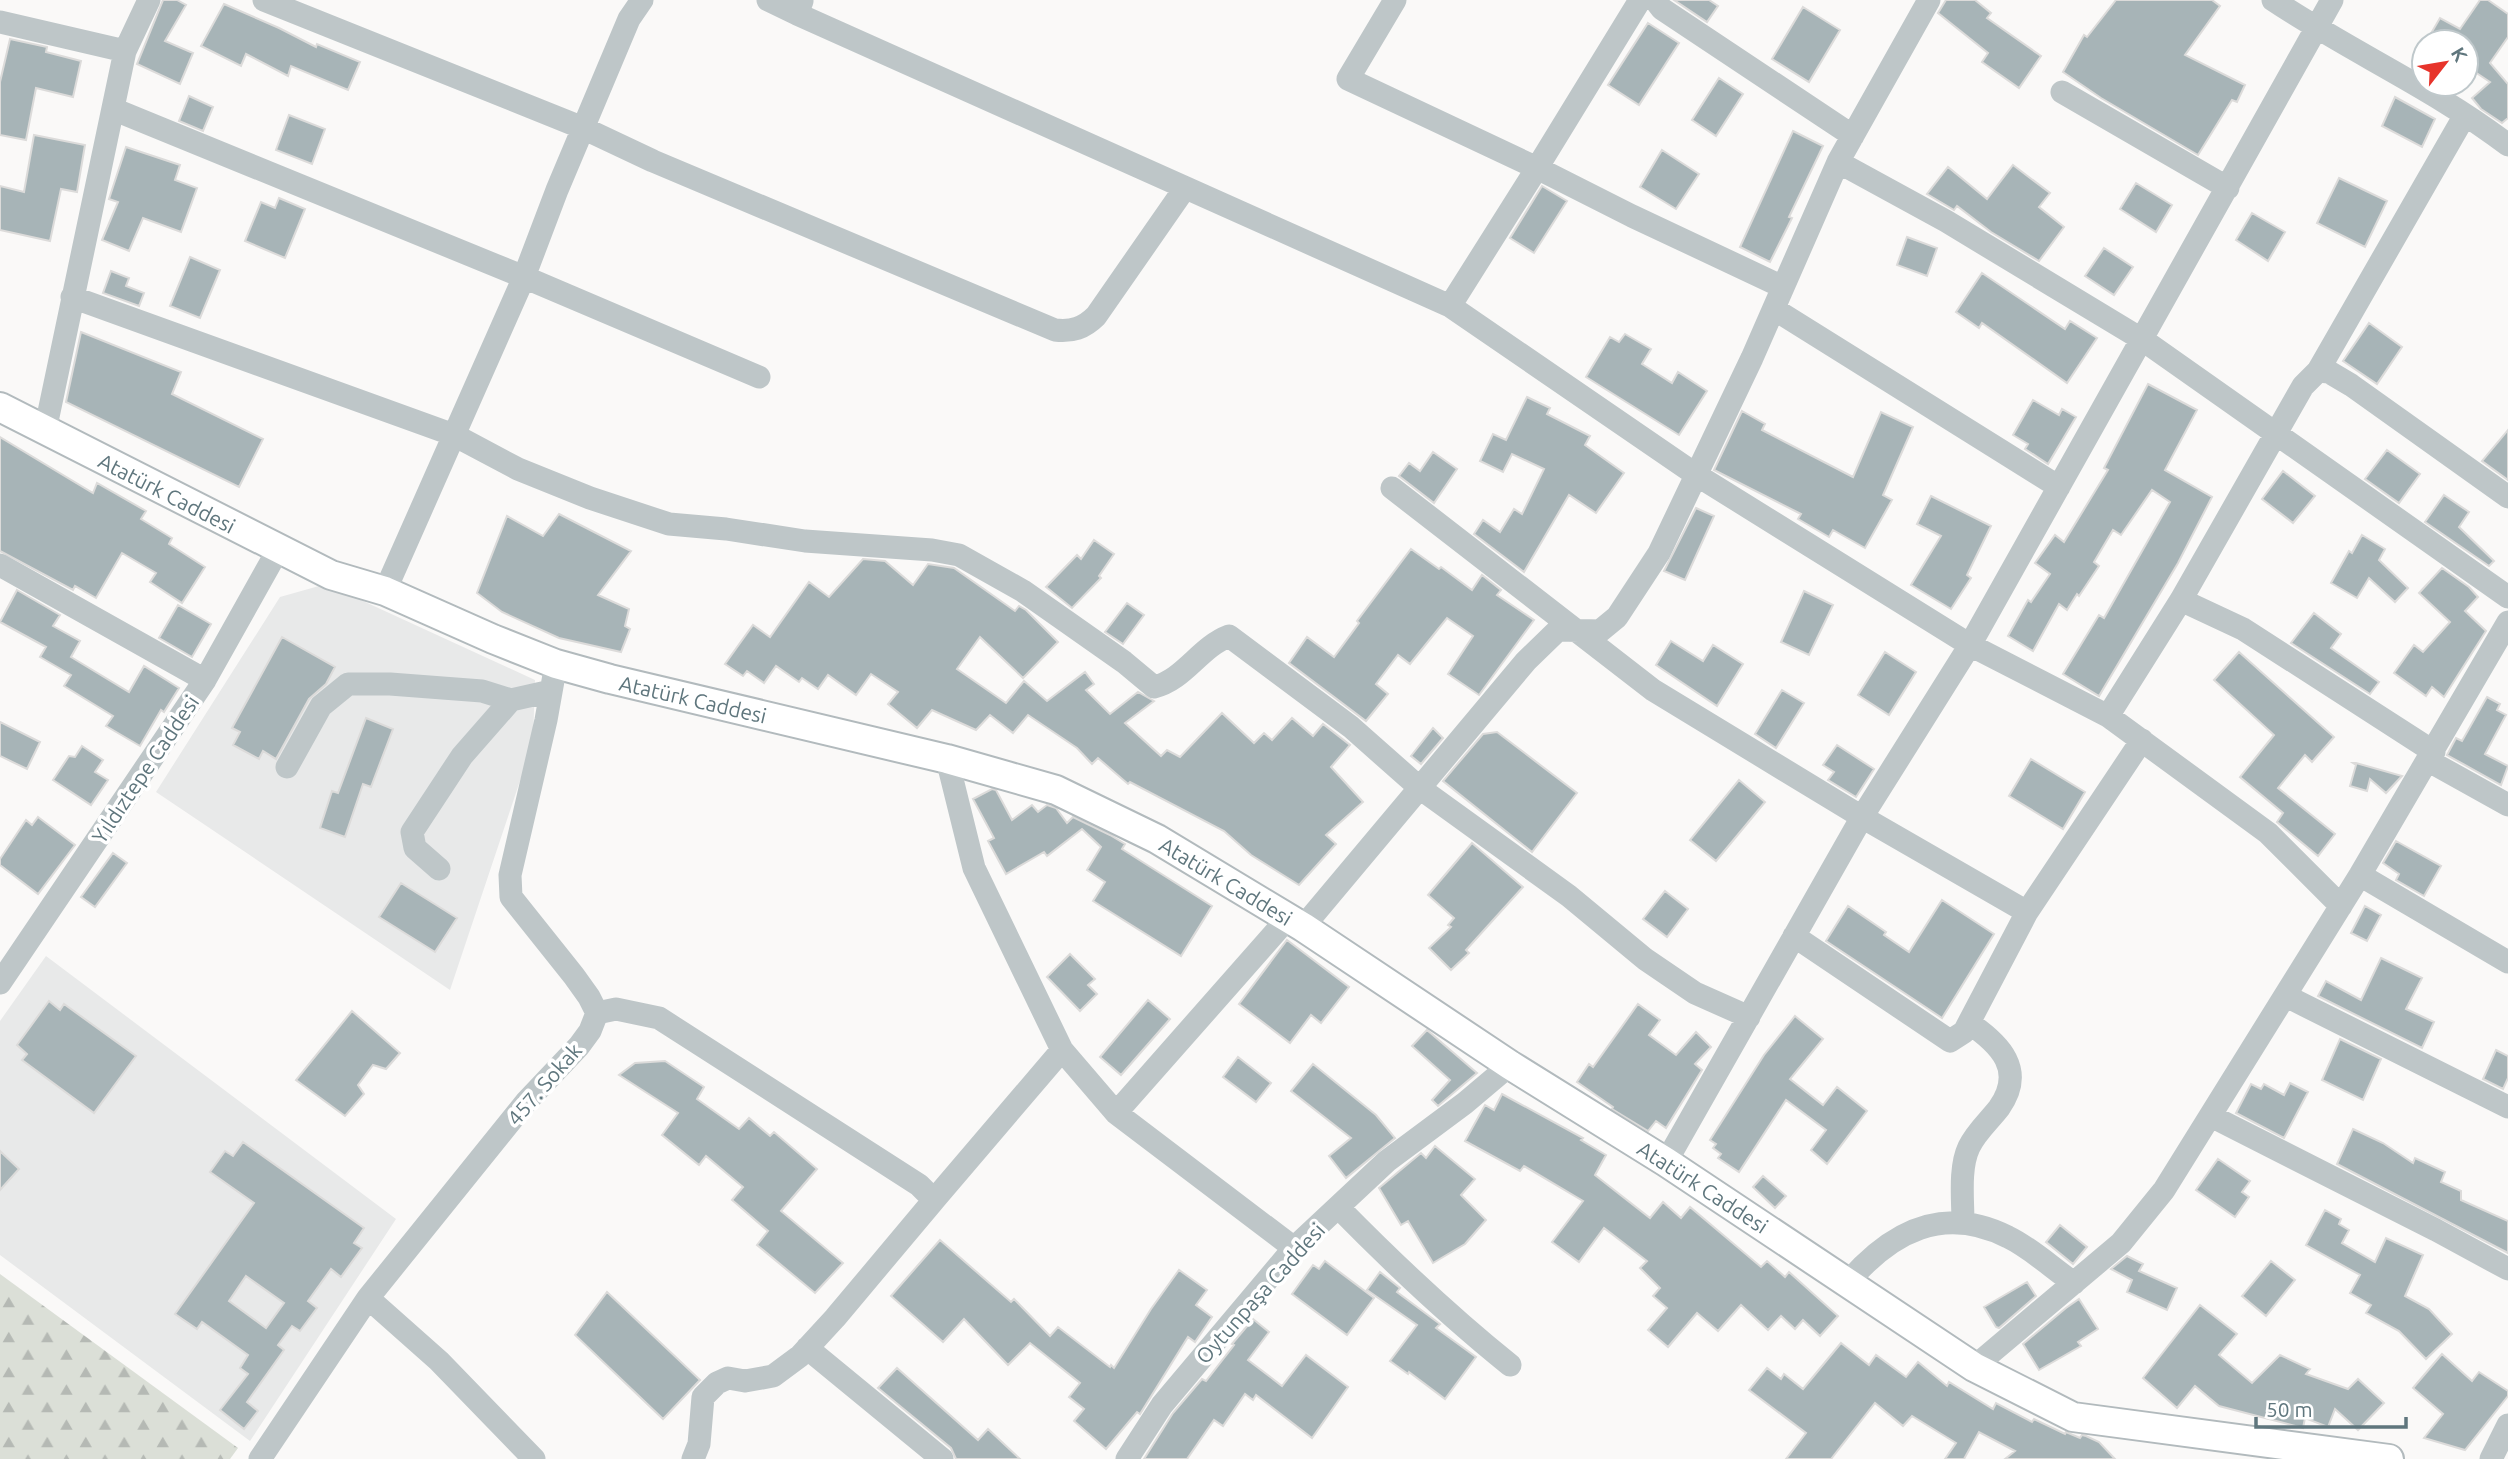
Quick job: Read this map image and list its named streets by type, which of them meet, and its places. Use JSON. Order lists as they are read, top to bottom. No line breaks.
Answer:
{"streets":{"main road":["Atatürk Caddesi"],"street":["Yıldıztepe Caddesi","457. Sokak","Oytunpaşa Caddesi"]},"crossings":[["Atatürk Caddesi","Yıldıztepe Caddesi"],["Atatürk Caddesi","Oytunpaşa Caddesi"]],"scale_bar":"50 m","north":"top right"}
